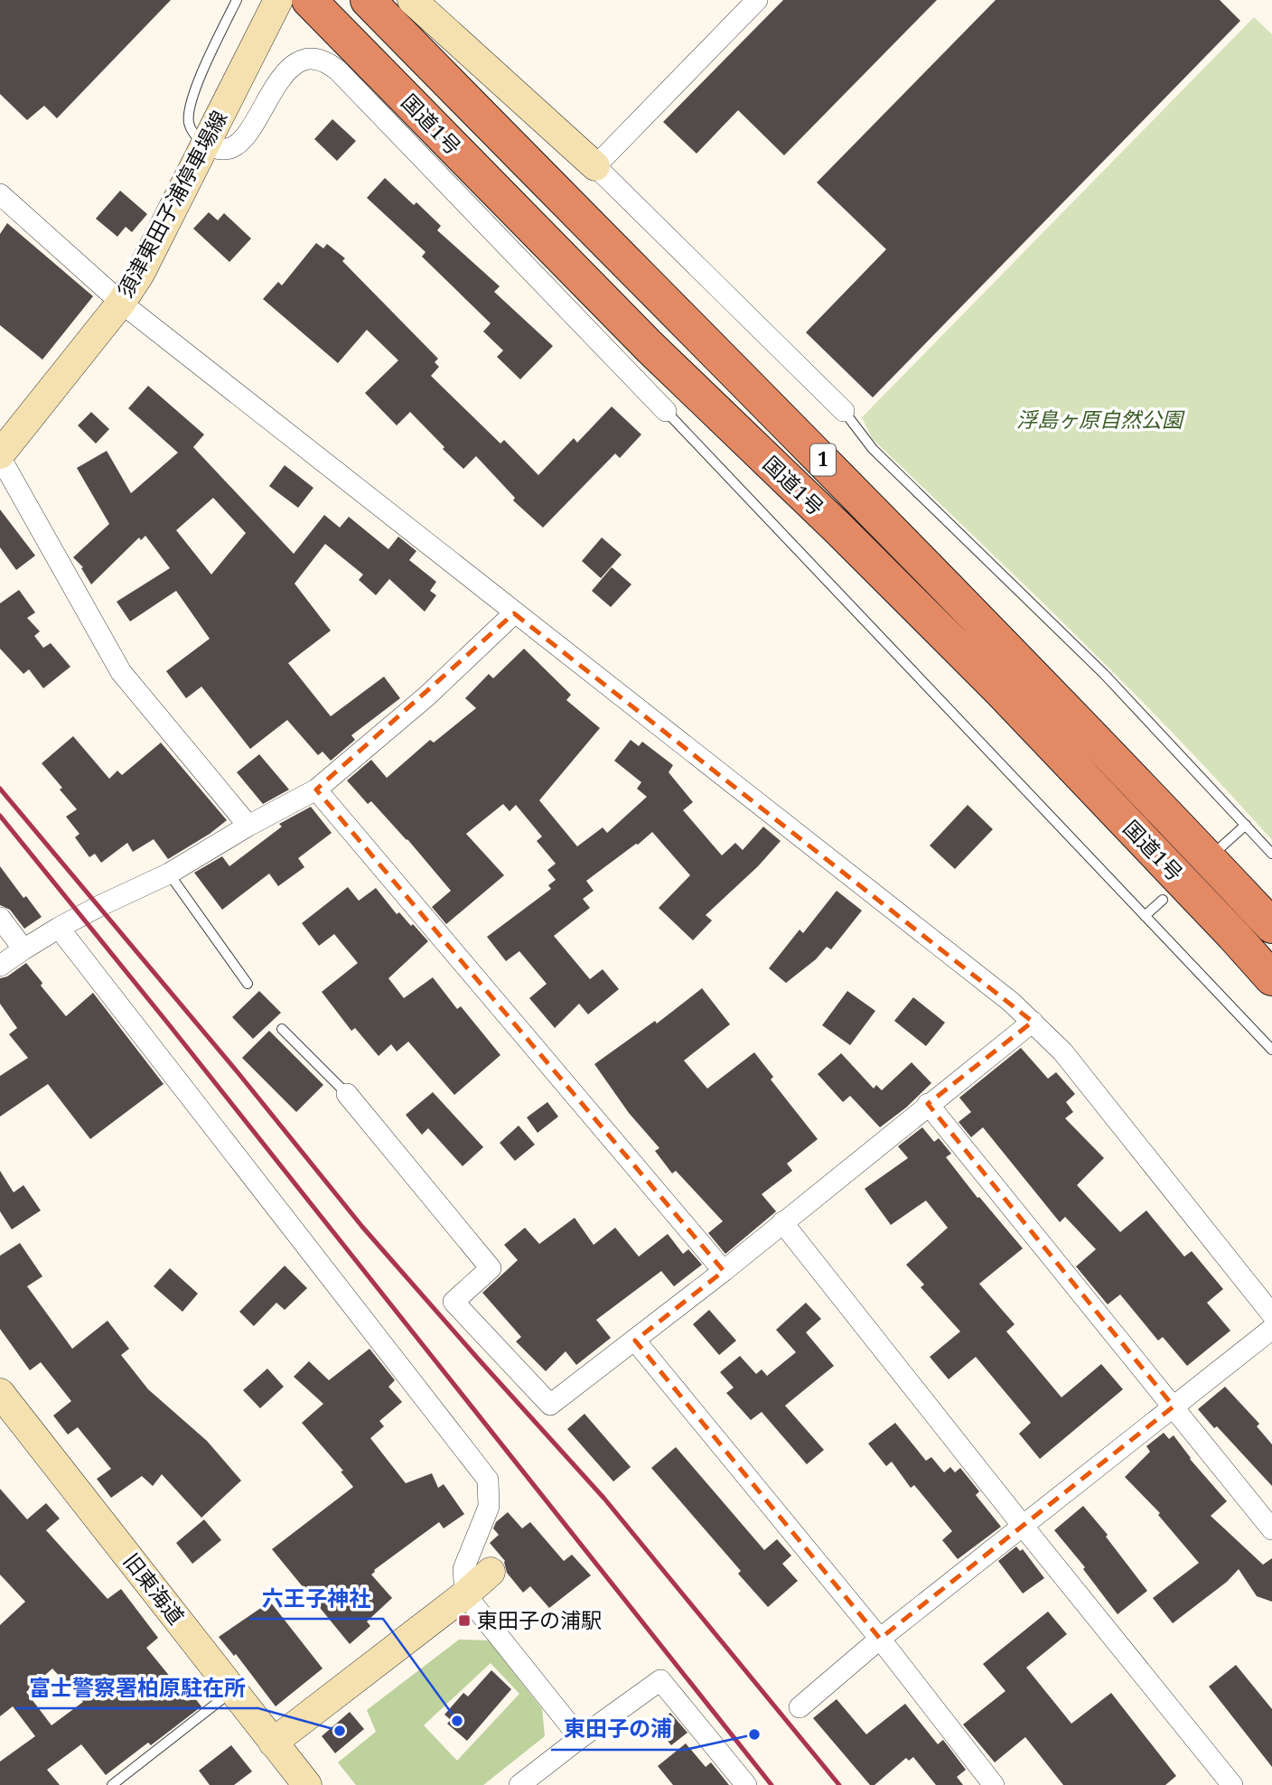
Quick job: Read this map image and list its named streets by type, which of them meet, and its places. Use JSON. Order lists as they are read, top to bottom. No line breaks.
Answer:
{"streets":{"highway":["国道1号","1"],"main road":["須津東田子浦停車場線","旧東海道"]},"parks":["浮島ヶ原自然公園"],"places":{"transit":["東田子の浦駅"],"other":["六王子神社","富士警察署柏原駐在所","東田子の浦"]}}
